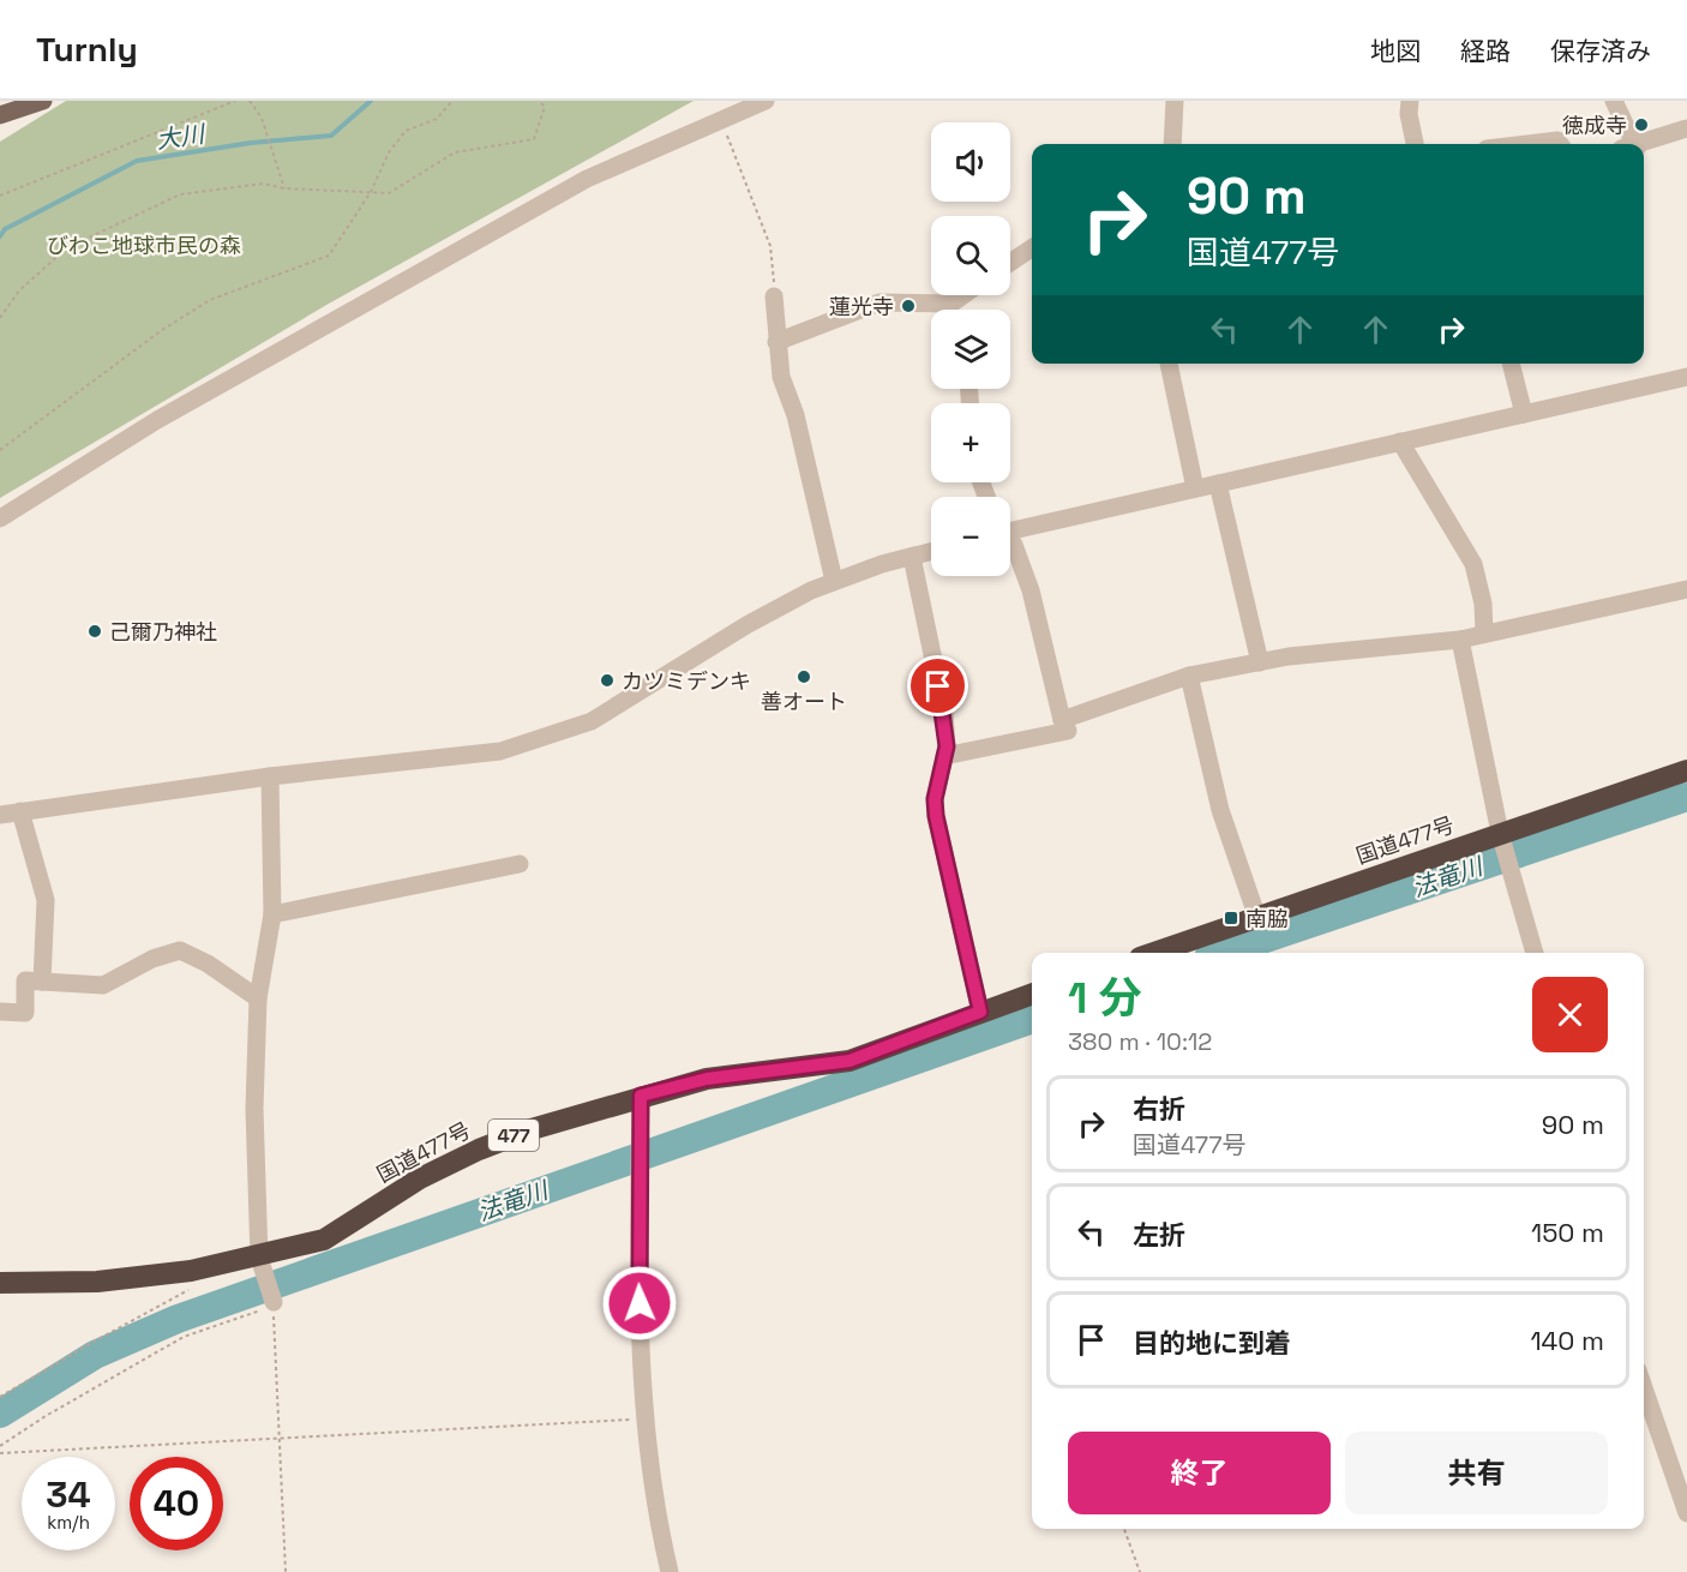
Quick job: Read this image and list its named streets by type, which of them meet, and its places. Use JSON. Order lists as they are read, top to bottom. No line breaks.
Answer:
{"streets":{"highway":["国道477号","477"]},"water":["大川","法竜川"],"parks":["びわこ地球市民の森"],"places":{"other":["徳成寺","蓮光寺","己爾乃神社","善オート","カツミデンキ"],"transit":["南脇"]},"page":{"header":"Turnly","nav":["地図","経路","保存済み"],"map_buttons":["+","−"],"turn":["90 m","国道477号"],"heading":["1 分","380 m · 10:12"],"list":[{"name":"右折","note":"国道477号","value":"90 m"},{"name":"左折","value":"150 m"},{"name":"目的地に到着","value":"140 m"}],"buttons":["終了","共有"],"speed":"34 km/h","limit":"40"}}
